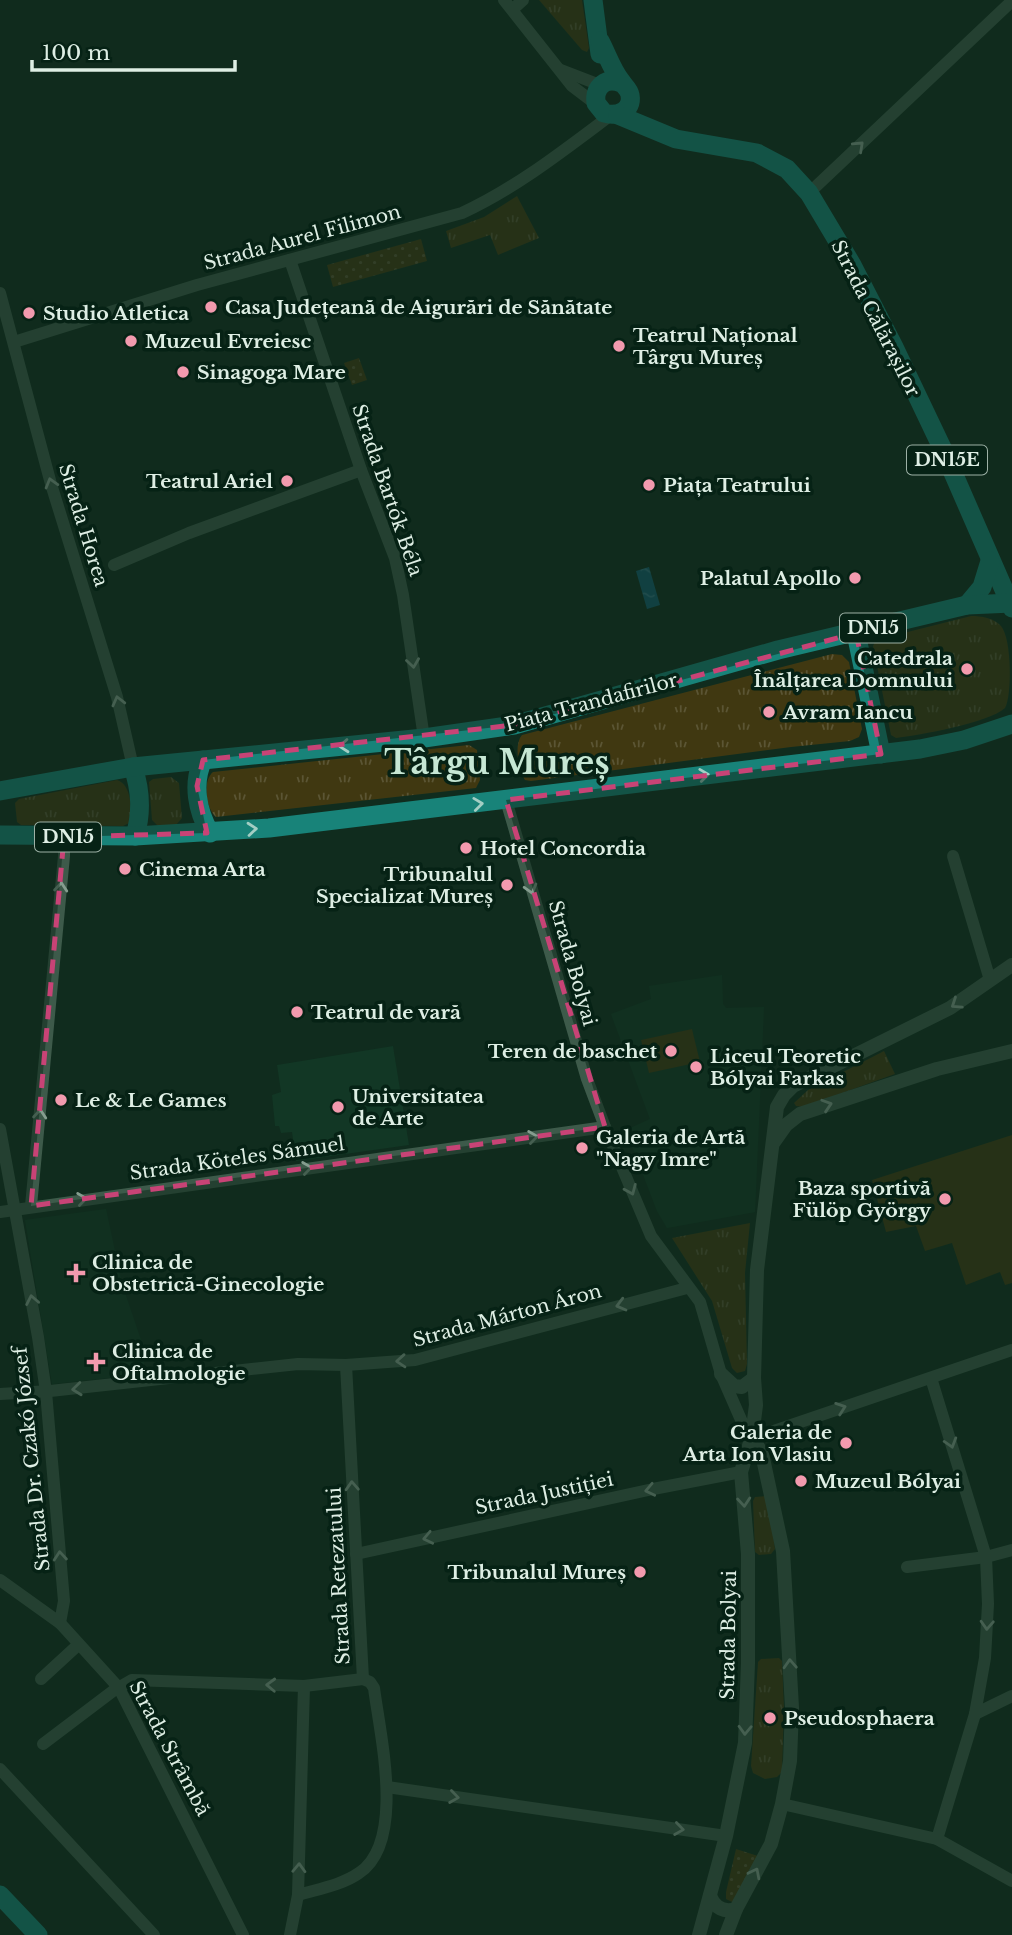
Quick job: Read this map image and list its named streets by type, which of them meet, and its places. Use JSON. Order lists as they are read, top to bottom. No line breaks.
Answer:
{"streets":{"main road":["Strada Călărașilor","DN15E","DN15","Piața Trandafirilor"],"street":["Strada Aurel Filimon","Strada Bartók Béla","Strada Horea","Strada Bolyai","Strada Köteles Sámuel","Strada Márton Áron","Strada Dr. Czakó József","Strada Justiției","Strada Retezatului","Strada Strâmbă"]},"crossings":[["Strada Aurel Filimon","Strada Călărașilor"],["Strada Aurel Filimon","Strada Bartók Béla"],["Strada Aurel Filimon","Strada Horea"],["Strada Călărașilor","Piața Trandafirilor"],["Strada Bartók Béla","Piața Trandafirilor"],["Strada Horea","Piața Trandafirilor"],["DN15","Strada Bolyai"],["Strada Bolyai","Strada Köteles Sámuel"],["Strada Bolyai","Strada Márton Áron"],["Strada Bolyai","Strada Justiției"],["Strada Köteles Sámuel","Strada Dr. Czakó József"],["Strada Márton Áron","Strada Dr. Czakó József"],["Strada Márton Áron","Strada Retezatului"],["Strada Dr. Czakó József","Strada Strâmbă"],["Strada Justiției","Strada Retezatului"]],"one_way":["Strada Bartók Béla","Strada Horea","Strada Köteles Sámuel","Strada Márton Áron","Strada Dr. Czakó József","Strada Justiției"],"districts":["Târgu Mureș"],"places":{"other":["Casa Județeană de Aigurări de Sănătate","Studio Atletica","Muzeul Evreiesc","Teatrul Național Târgu Mureș","Sinagoga Mare","Teatrul Ariel","Piața Teatrului","Palatul Apollo","Catedrala Înălțarea Domnului","Avram Iancu","Hotel Concordia","Cinema Arta","Tribunalul Specializat Mureș","Teatrul de vară","Teren de baschet","Liceul Teoretic Bólyai Farkas","Le & Le Games","Universitatea de Arte","Galeria de Artă \"Nagy Imre\"","Baza sportivă Fülöp György","Galeria de Arta Ion Vlasiu","Muzeul Bólyai","Tribunalul Mureș","Pseudosphaera"],"health":["Clinica de Obstetrică-Ginecologie","Clinica de Oftalmologie"]},"scale_bar":"100 m"}
